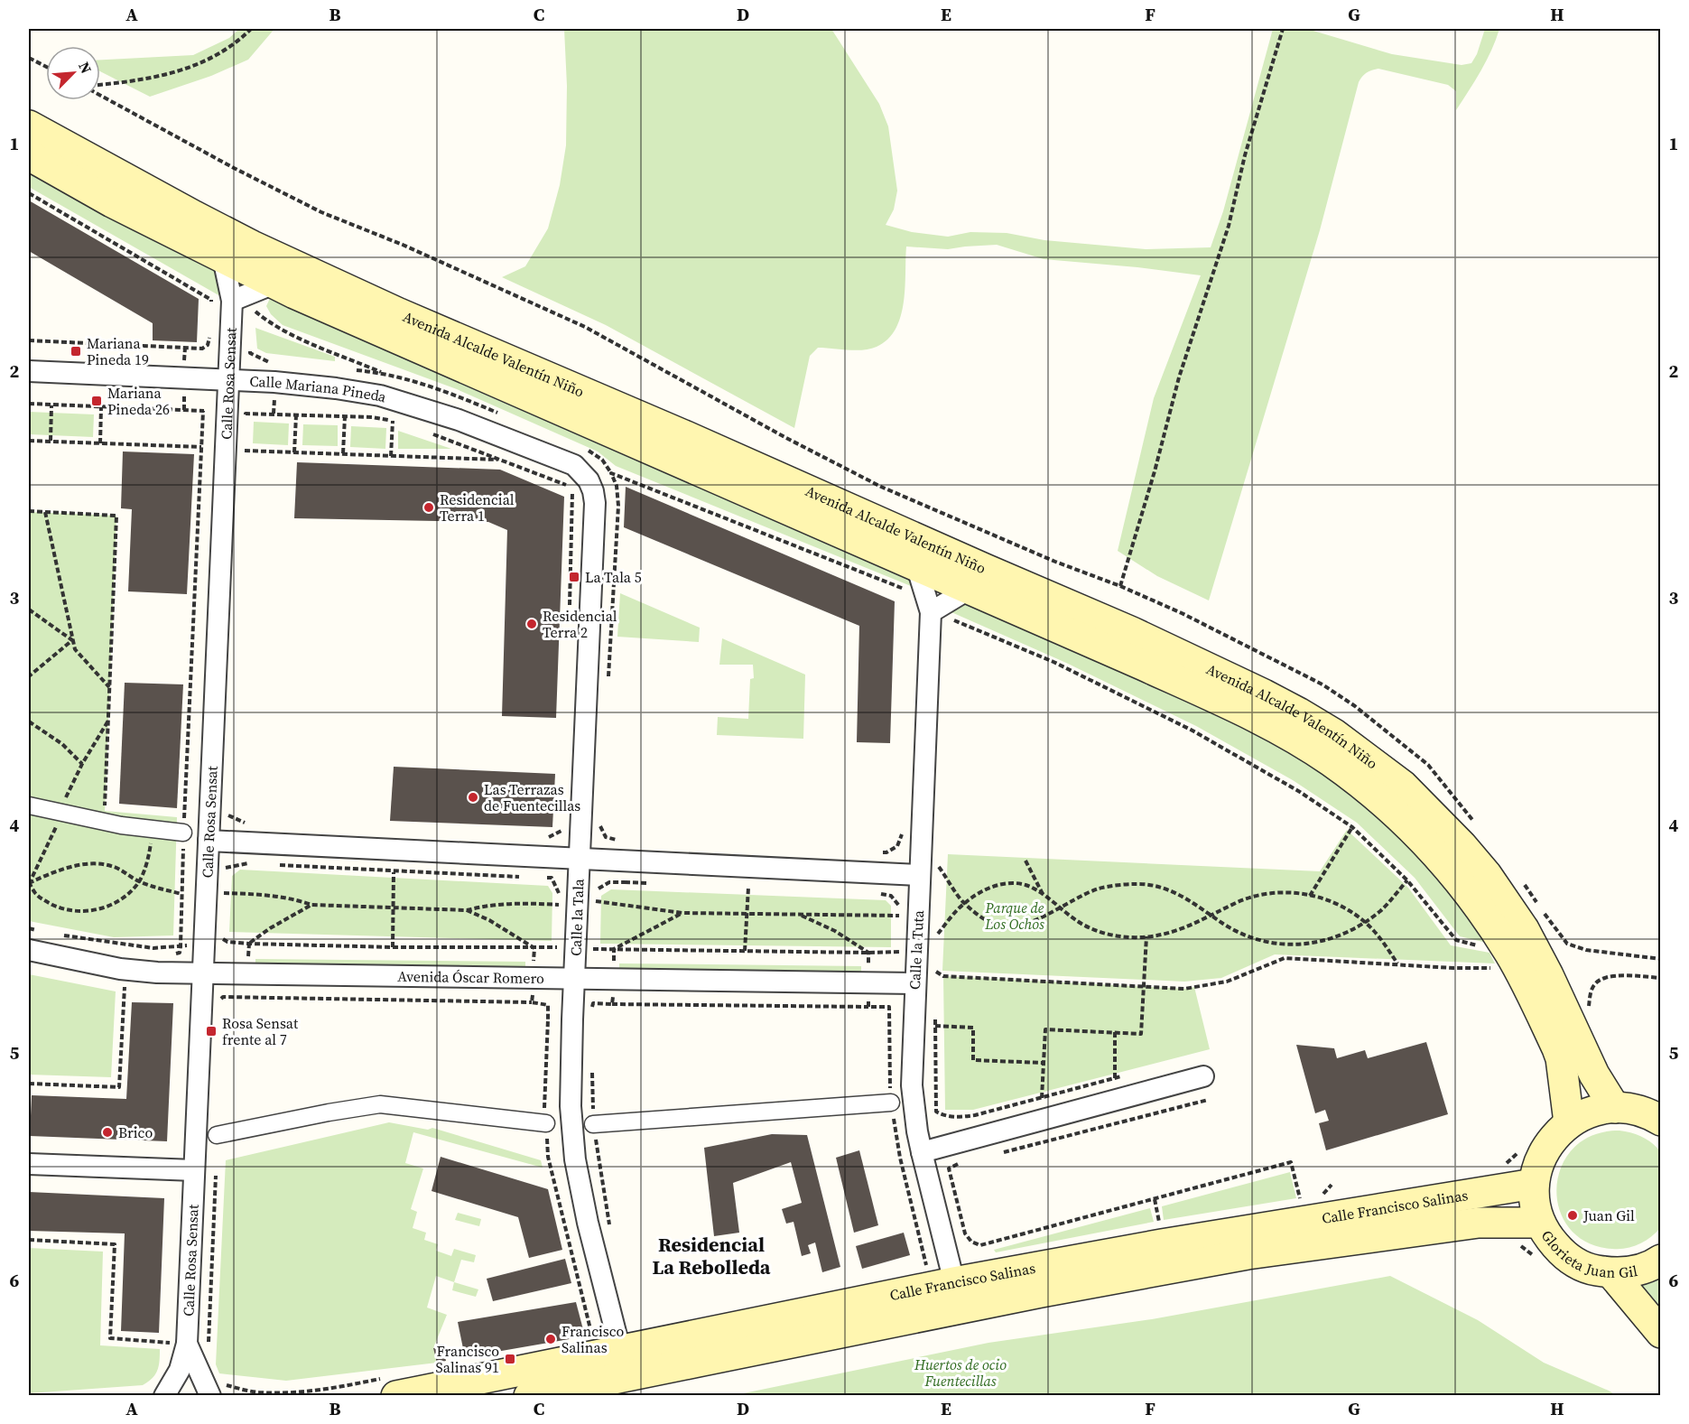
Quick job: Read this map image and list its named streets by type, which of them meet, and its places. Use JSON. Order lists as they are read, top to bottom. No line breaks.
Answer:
{"streets":{"main road":["Avenida Alcalde Valentín Niño","Calle Francisco Salinas","Glorieta Juan Gil"],"street":["Calle Rosa Sensat","Calle Mariana Pineda","Calle la Tala","Calle la Tuta","Avenida Óscar Romero"]},"crossings":[["Avenida Alcalde Valentín Niño","Calle Rosa Sensat"],["Avenida Alcalde Valentín Niño","Calle la Tuta"],["Avenida Alcalde Valentín Niño","Glorieta Juan Gil"],["Calle Rosa Sensat","Calle Mariana Pineda"],["Calle Rosa Sensat","Avenida Óscar Romero"],["Calle Mariana Pineda","Calle la Tala"],["Calle la Tala","Avenida Óscar Romero"],["Calle la Tala","Calle Francisco Salinas"],["Calle la Tuta","Avenida Óscar Romero"],["Calle la Tuta","Calle Francisco Salinas"],["Calle Francisco Salinas","Glorieta Juan Gil"]],"districts":["Residencial La Rebolleda"],"parks":["Parque de Los Ochos","Huertos de ocio Fuentecillas"],"places":{"transit":["Mariana Pineda 19","Mariana Pineda 26","La Tala 5","Rosa Sensat frente al 7","Francisco Salinas 91"],"other":["Residencial Terra 1","Residencial Terra 2","Las Terrazas de Fuentecillas","Brico","Juan Gil","Francisco Salinas"]},"north":"top right","grid":{"columns":["A","B","C","D","E","F","G","H"],"rows":["1","2","3","4","5","6"]}}
